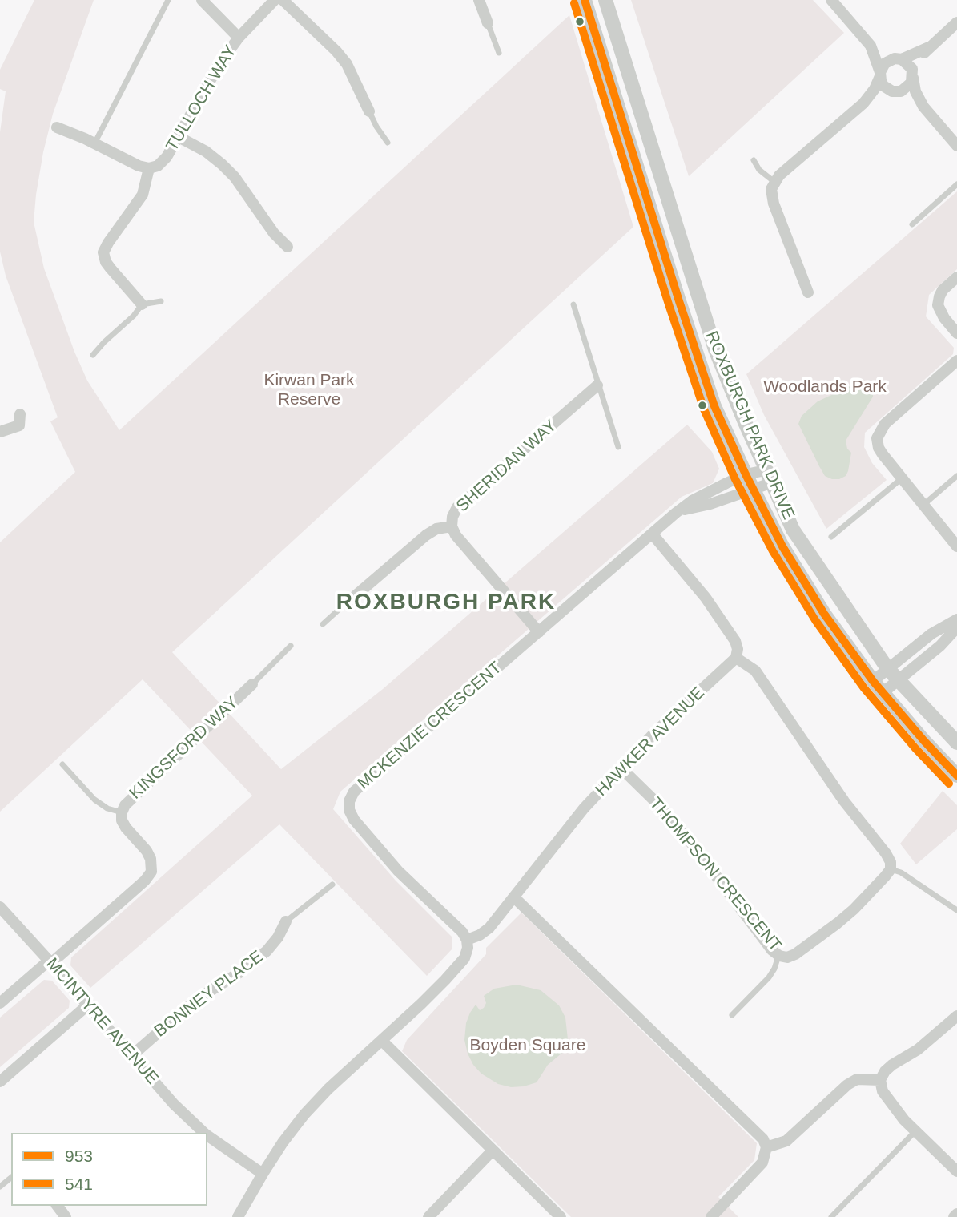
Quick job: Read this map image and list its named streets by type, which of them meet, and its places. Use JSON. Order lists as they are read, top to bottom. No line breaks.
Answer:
{"streets":{"street":["TULLOCH WAY","ROXBURGH PARK DRIVE","SHERIDAN WAY","MCKENZIE CRESCENT","HAWKER AVENUE","KINGSFORD WAY","THOMPSON CRESCENT","BONNEY PLACE","MCINTYRE AVENUE"]},"crossings":[["ROXBURGH PARK DRIVE","MCKENZIE CRESCENT"],["SHERIDAN WAY","MCKENZIE CRESCENT"],["MCKENZIE CRESCENT","HAWKER AVENUE"],["HAWKER AVENUE","THOMPSON CRESCENT"],["KINGSFORD WAY","MCINTYRE AVENUE"],["BONNEY PLACE","MCINTYRE AVENUE"]],"districts":["ROXBURGH PARK"],"parks":["Kirwan Park Reserve","Woodlands Park","Boyden Square"],"lines":["transit line 953","transit line 541"],"legend":["953","541"]}
